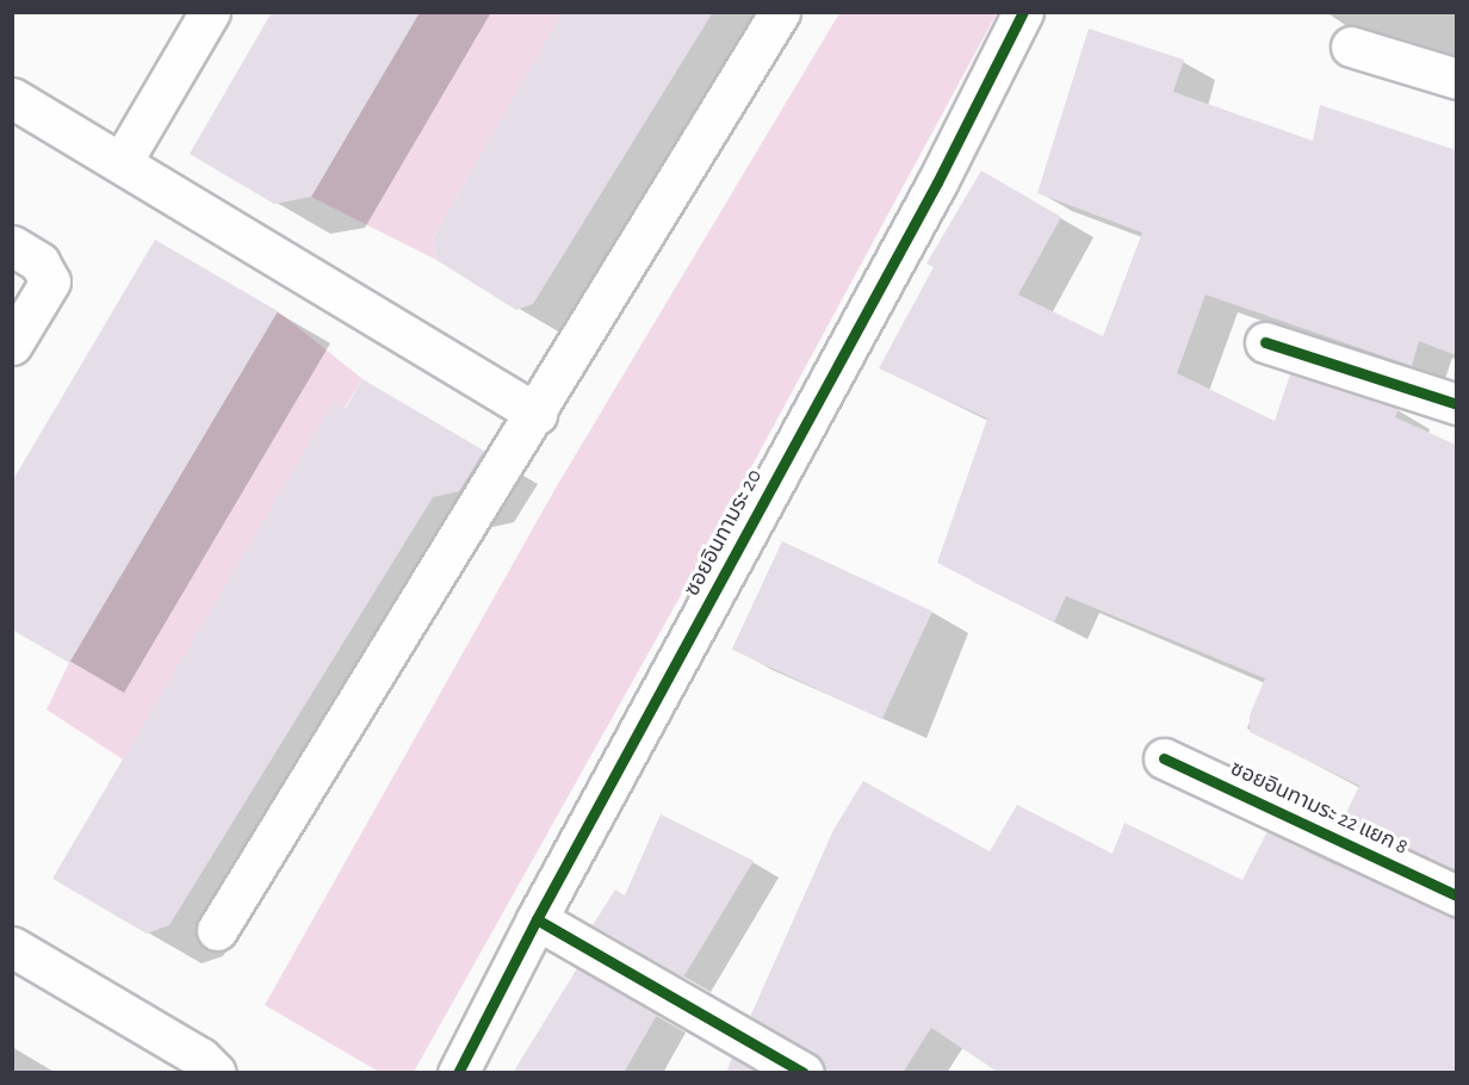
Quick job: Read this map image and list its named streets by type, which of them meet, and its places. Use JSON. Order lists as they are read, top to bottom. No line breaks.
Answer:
{"streets":{"street":["ซอยอินทามระ 20","ซอยอินทามระ 22 แยก 8"]}}
